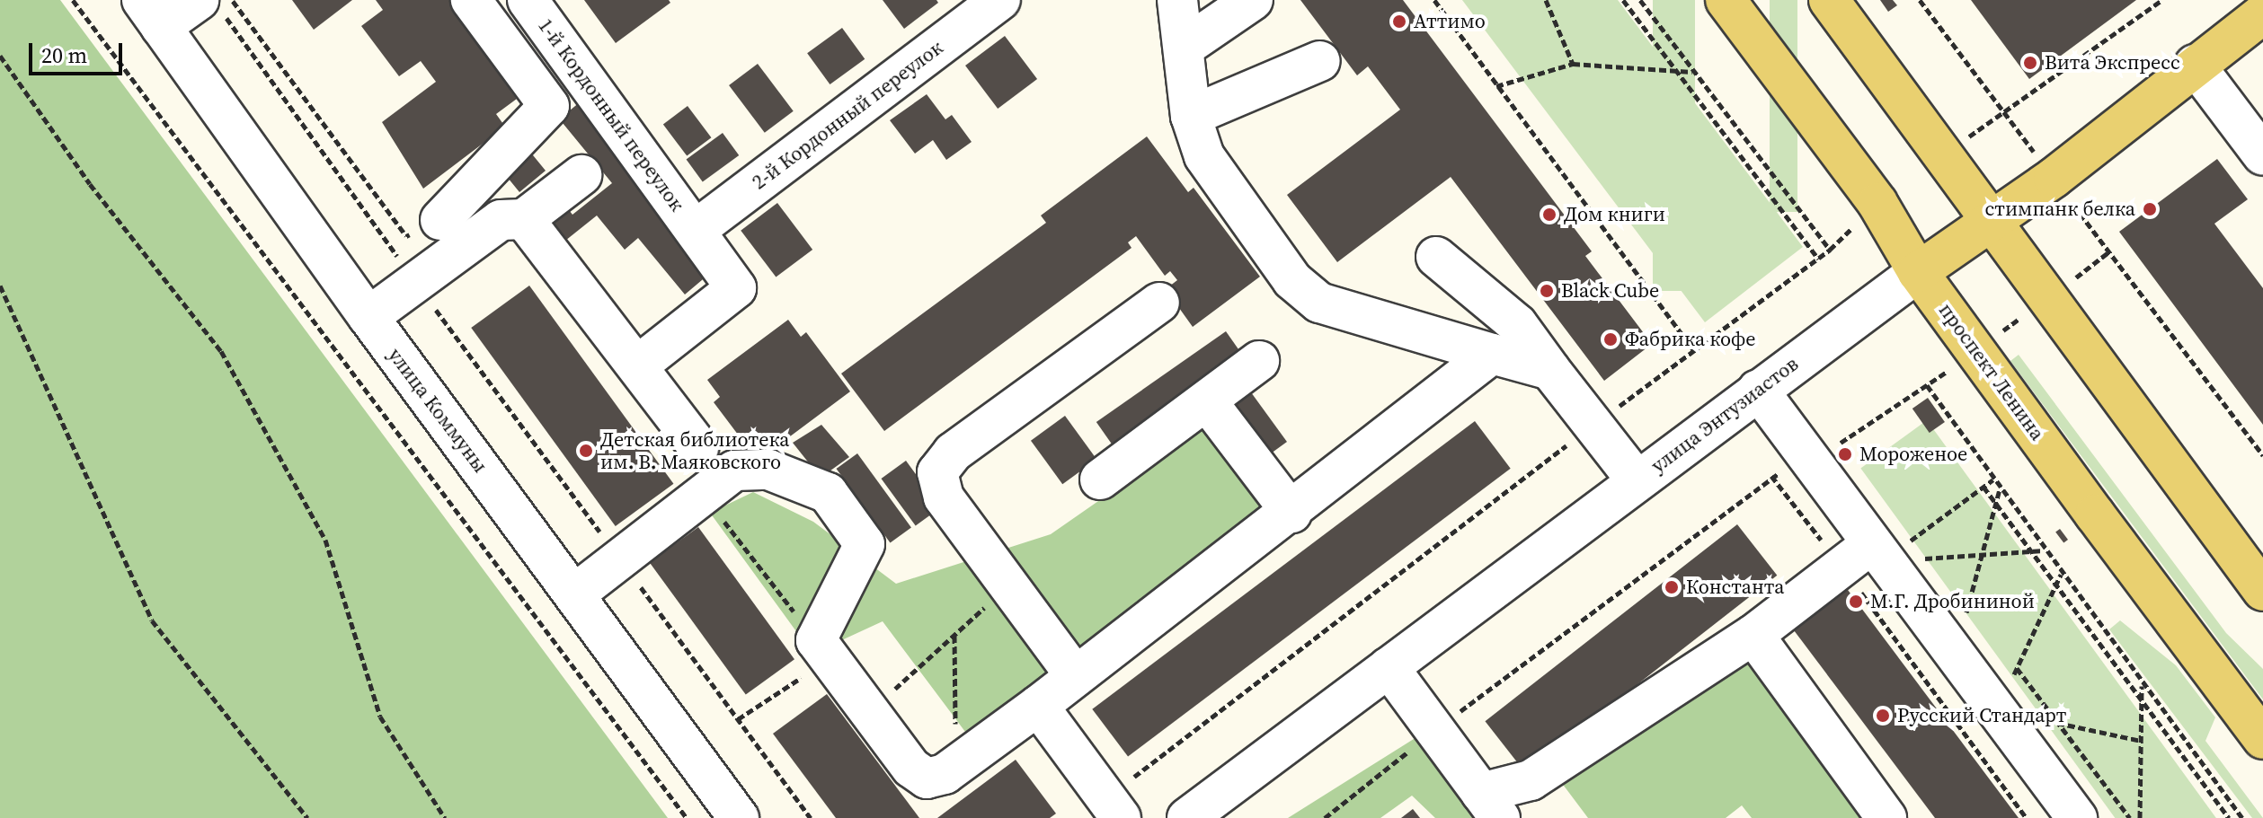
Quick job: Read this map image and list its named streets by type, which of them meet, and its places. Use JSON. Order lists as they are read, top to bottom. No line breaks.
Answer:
{"streets":{"main road":["проспект Ленина","улица Энтузиастов"],"street":["1-й Кордонный переулок","2-й Кордонный переулок","улица Коммуны"]},"crossings":[["1-й Кордонный переулок","2-й Кордонный переулок"],["проспект Ленина","улица Энтузиастов"]],"places":["Аттимо","Вита Экспресс","стимпанк белка","Дом книги","Black Cube","Фабрика кофе","Детская библиотека им. В. Маяковского","Мороженое","Константа","М.Г. Дробининой","Русский Стандарт"],"scale_bar":"20 m"}
